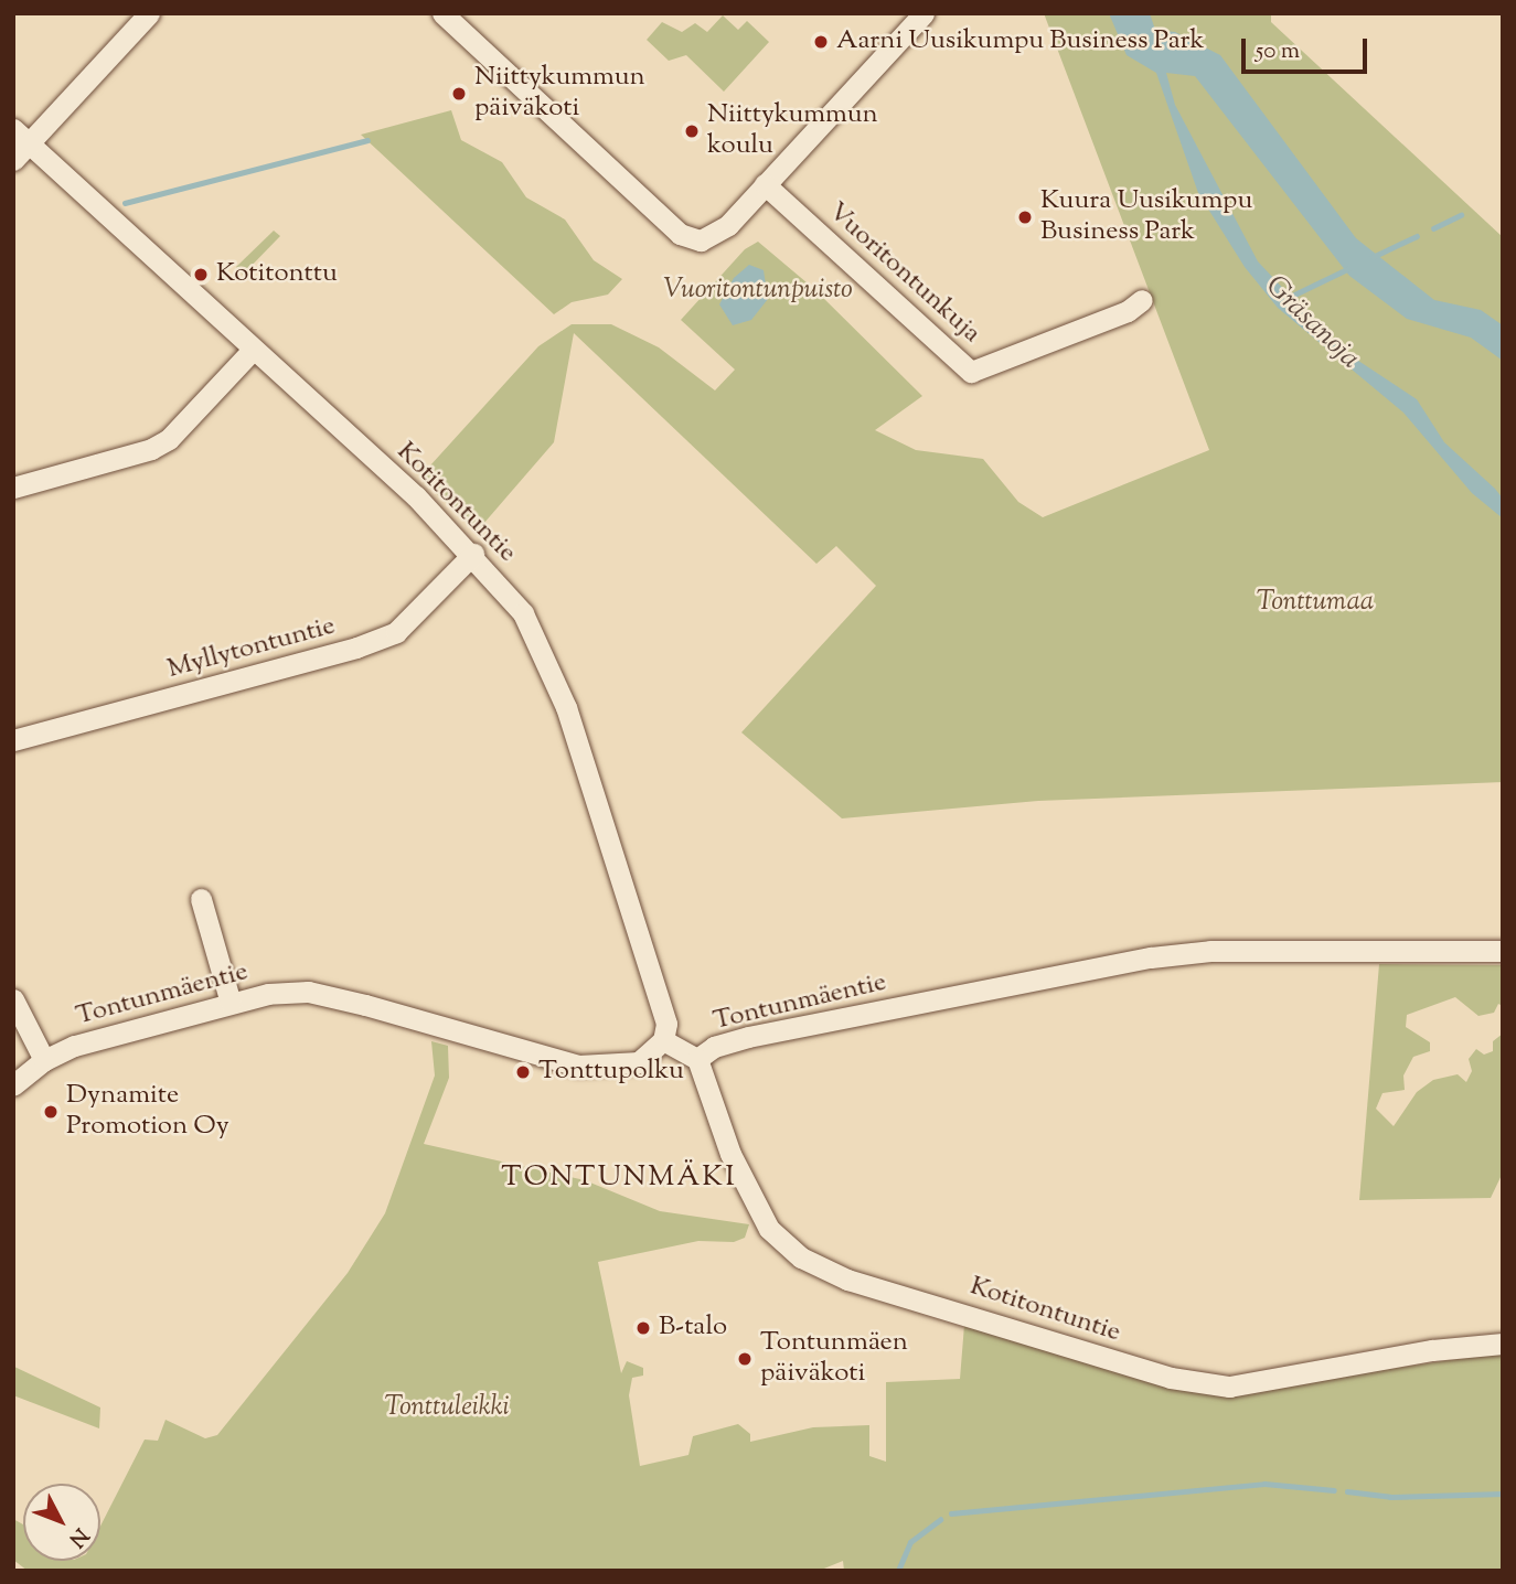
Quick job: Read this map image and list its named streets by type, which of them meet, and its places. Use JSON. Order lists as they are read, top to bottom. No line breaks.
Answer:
{"streets":{"street":["Vuoritontunkuja","Kotitontuntie","Myllytontuntie","Tontunmäentie"]},"crossings":[["Kotitontuntie","Myllytontuntie"],["Kotitontuntie","Tontunmäentie"]],"districts":["TONTUNMÄKI"],"water":["Gräsanoja"],"parks":["Vuoritontunpuisto","Tonttumaa","Tonttuleikki"],"places":["Aarni Uusikumpu Business Park","Niittykummun päiväkoti","Niittykummun koulu","Kuura Uusikumpu Business Park","Kotitonttu","Tonttupolku","Dynamite Promotion Oy","B-talo","Tontunmäen päiväkoti"],"scale_bar":"50 m","north":"bottom right"}
